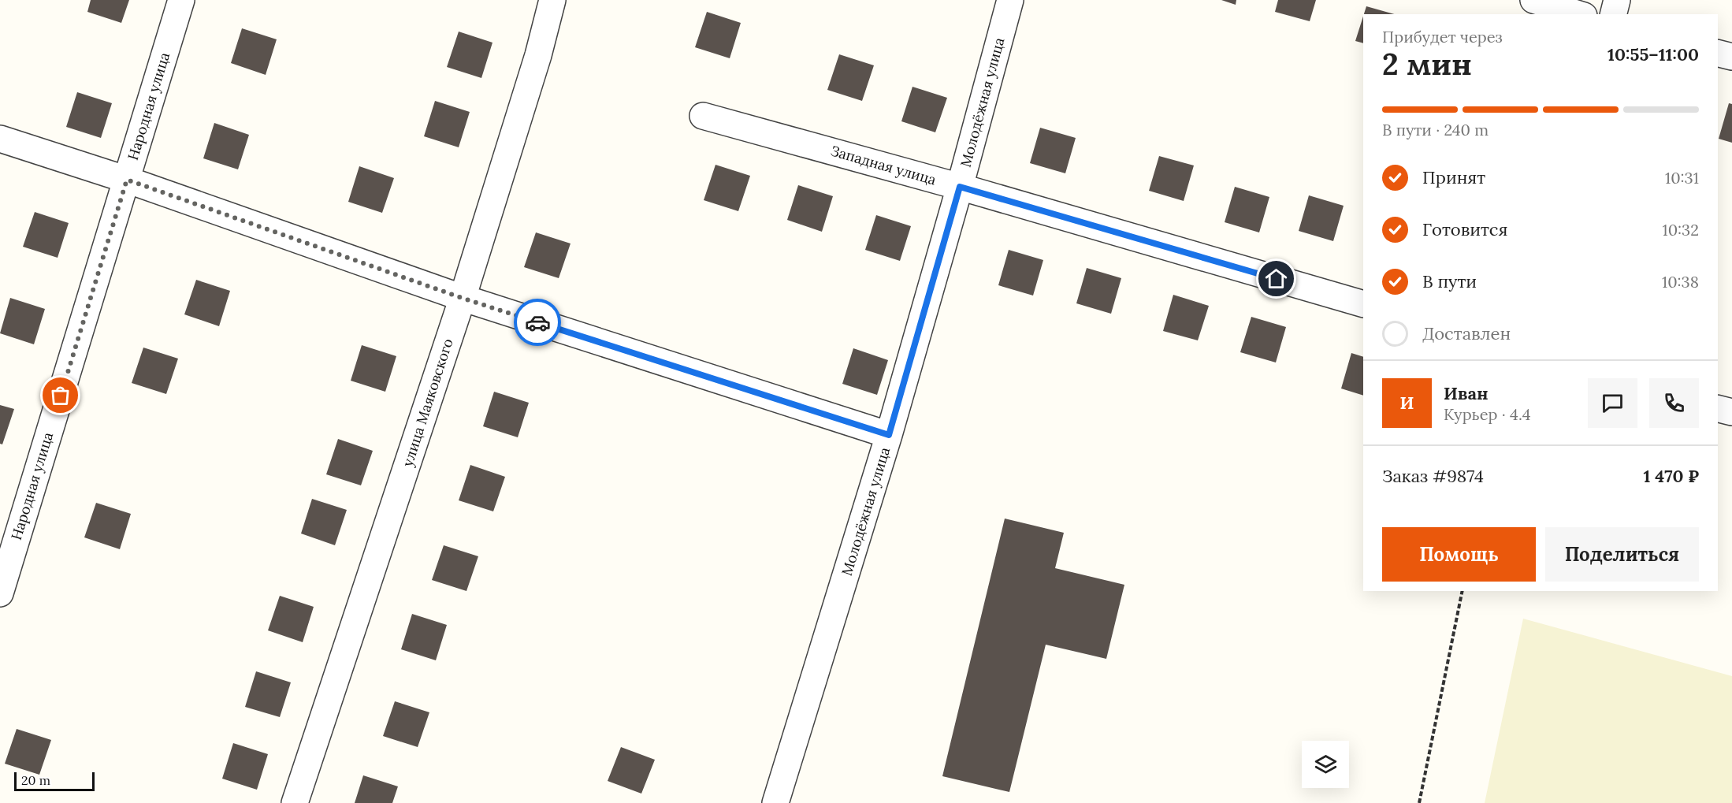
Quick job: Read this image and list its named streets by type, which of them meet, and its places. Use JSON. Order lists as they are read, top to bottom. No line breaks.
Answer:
{"streets":{"street":["Молодёжная улица","Народная улица","Западная улица","улица Маяковского"]},"crossings":[["Молодёжная улица","Западная улица"]],"scale_bar":"20 m","page":{"heading":["2 мин","Прибудет через","10:55–11:00"],"panel":["Иван","Курьер · 4.4","Заказ #9874","1 470 ₽"],"bar":"В пути · 240 m","list":[["Принят","10:31"],["Готовится","10:32"],["В пути","10:38"],"Доставлен"],"round":"И","buttons":["Помощь","Поделиться"],"scale":"20 m"}}
